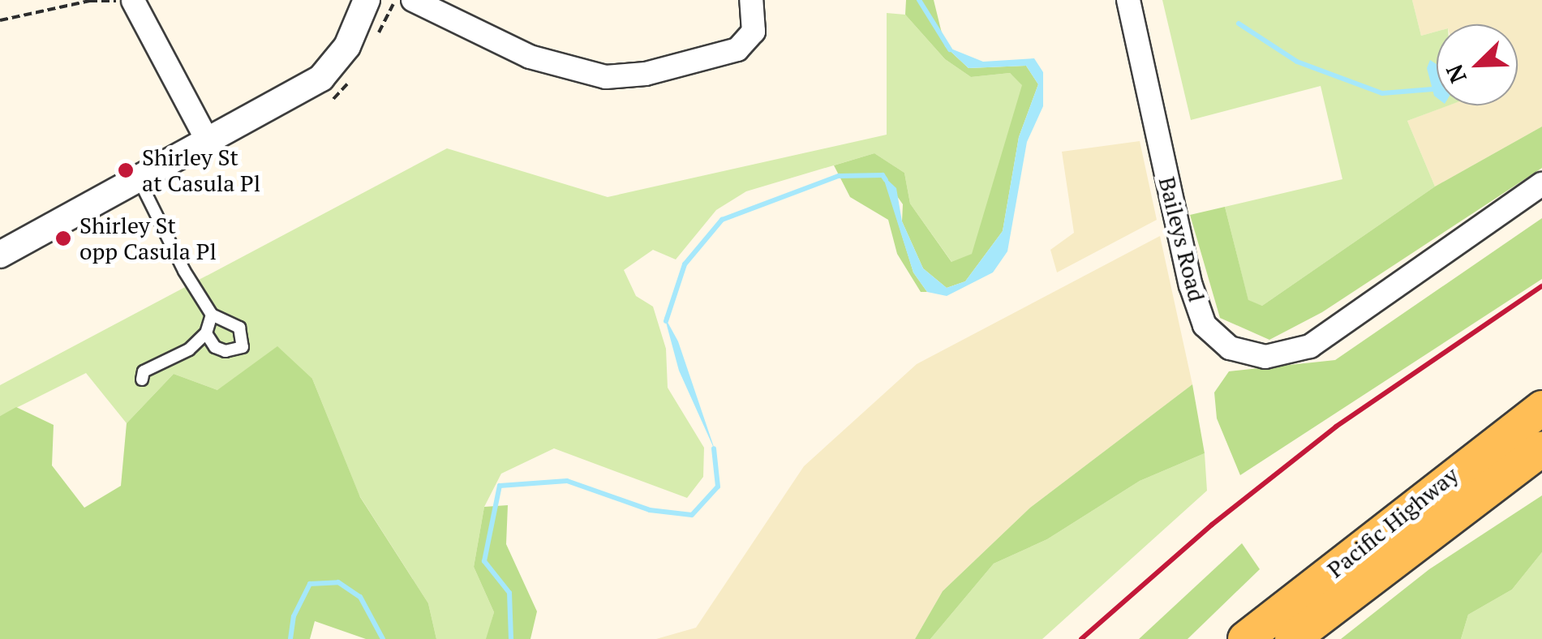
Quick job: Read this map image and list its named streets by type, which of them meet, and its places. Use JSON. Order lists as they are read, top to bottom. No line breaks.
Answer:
{"streets":{"main road":["Pacific Highway"],"street":["Baileys Road"]},"places":["Shirley St at Casula Pl","Shirley St opp Casula Pl"],"north":"bottom left"}
